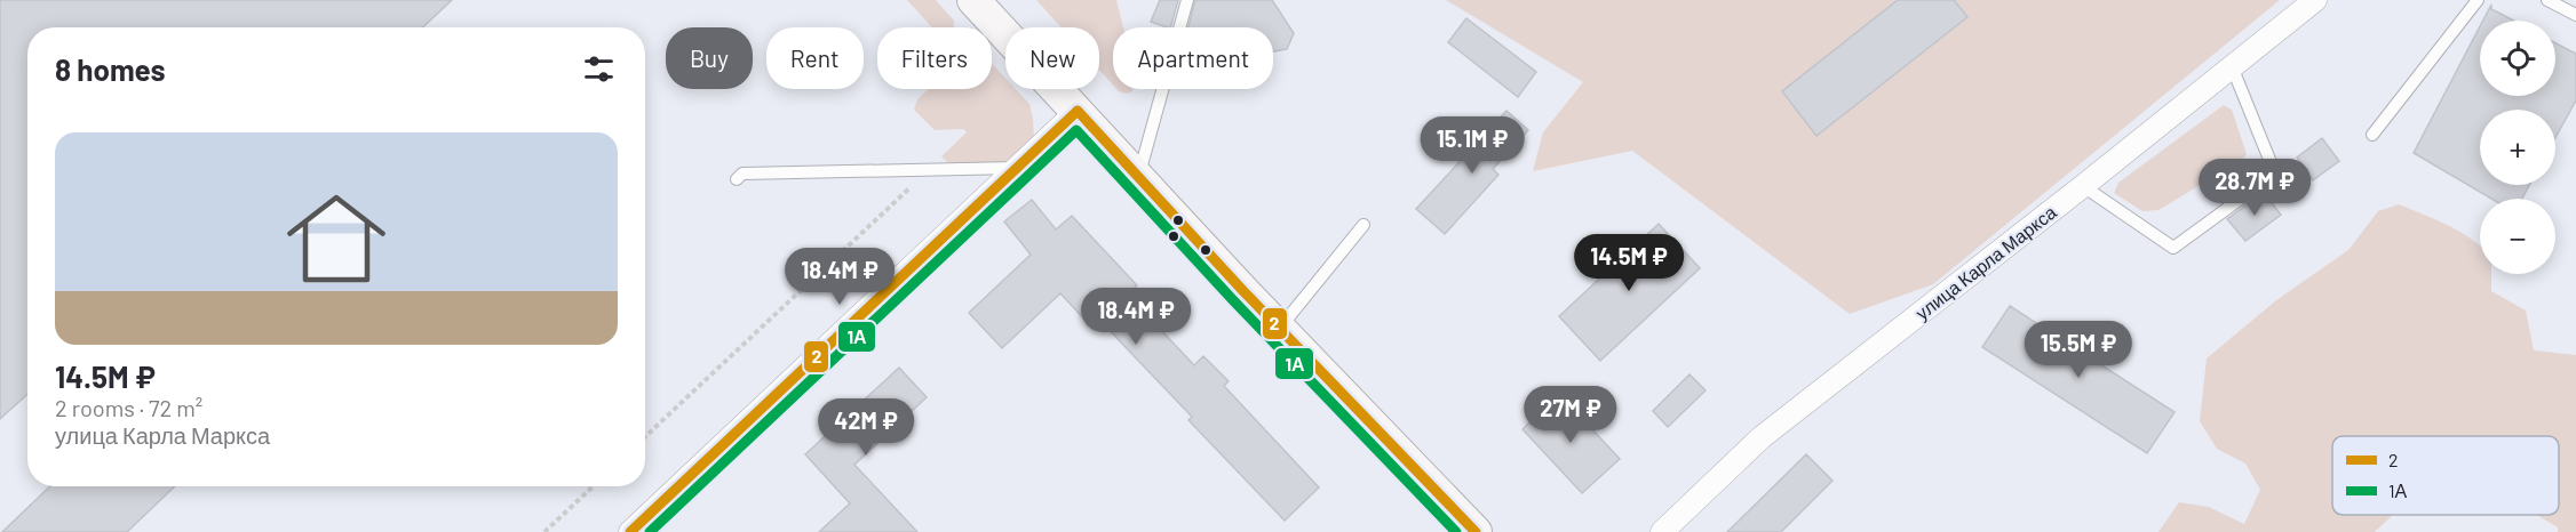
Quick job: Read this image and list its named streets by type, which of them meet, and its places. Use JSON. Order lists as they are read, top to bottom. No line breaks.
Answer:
{"streets":{"street":["улица Карла Маркса"]},"lines":["transit line 2","transit line 1А"],"legend":["2","1А"],"page":{"map_buttons":["+","−"],"chip":["Buy","Rent","Filters","New","Apartment"],"heading":"8 homes","list":[{"name":"14.5M ₽","note":"2 rooms · 72 m² · улица Карла Маркса"}],"price":["15.1M ₽","28.7M ₽","14.5M ₽","18.4M ₽","18.4M ₽","15.5M ₽","27M ₽","42M ₽"]}}
